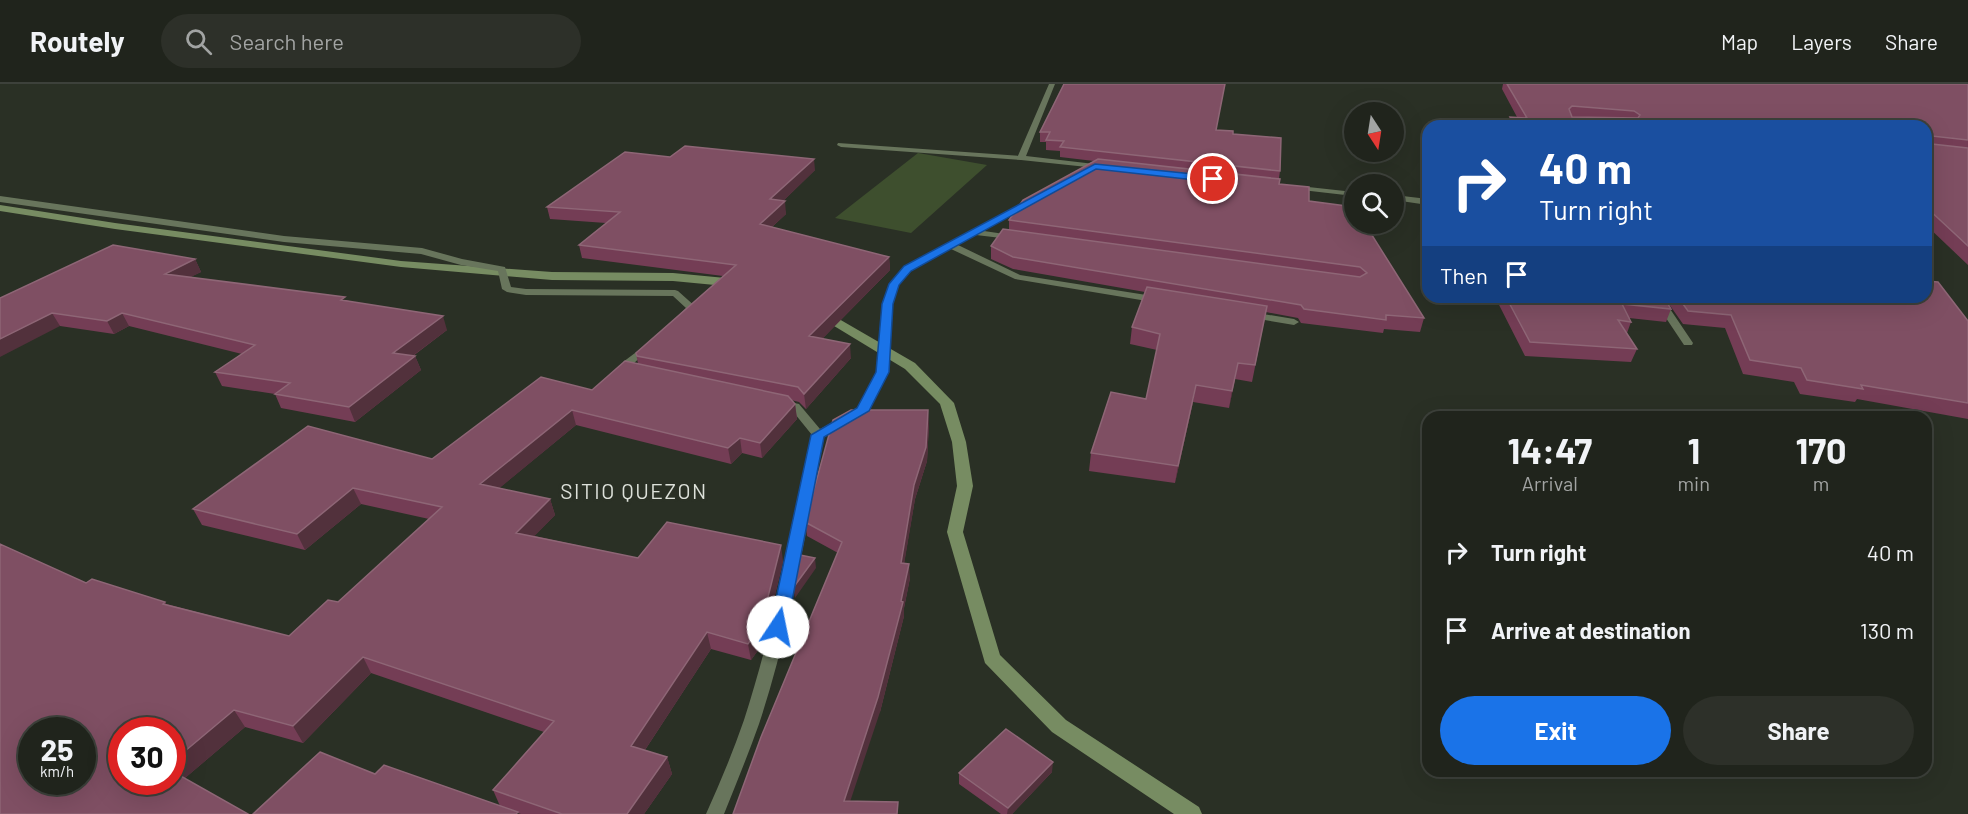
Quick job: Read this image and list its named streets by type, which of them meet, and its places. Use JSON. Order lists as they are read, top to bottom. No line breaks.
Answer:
{"districts":["SITIO QUEZON"],"north":"bottom","page":{"header":"Routely","search":"Search here","nav":["Map","Layers","Share"],"turn":["40 m","Turn right"],"then":"Then","eta":["14:47","Arrival","1","min","170","m"],"list":[{"name":"Turn right","value":"40 m"},{"name":"Arrive at destination","value":"130 m"}],"buttons":["Exit","Share"],"speed":"25 km/h","limit":"30"}}
